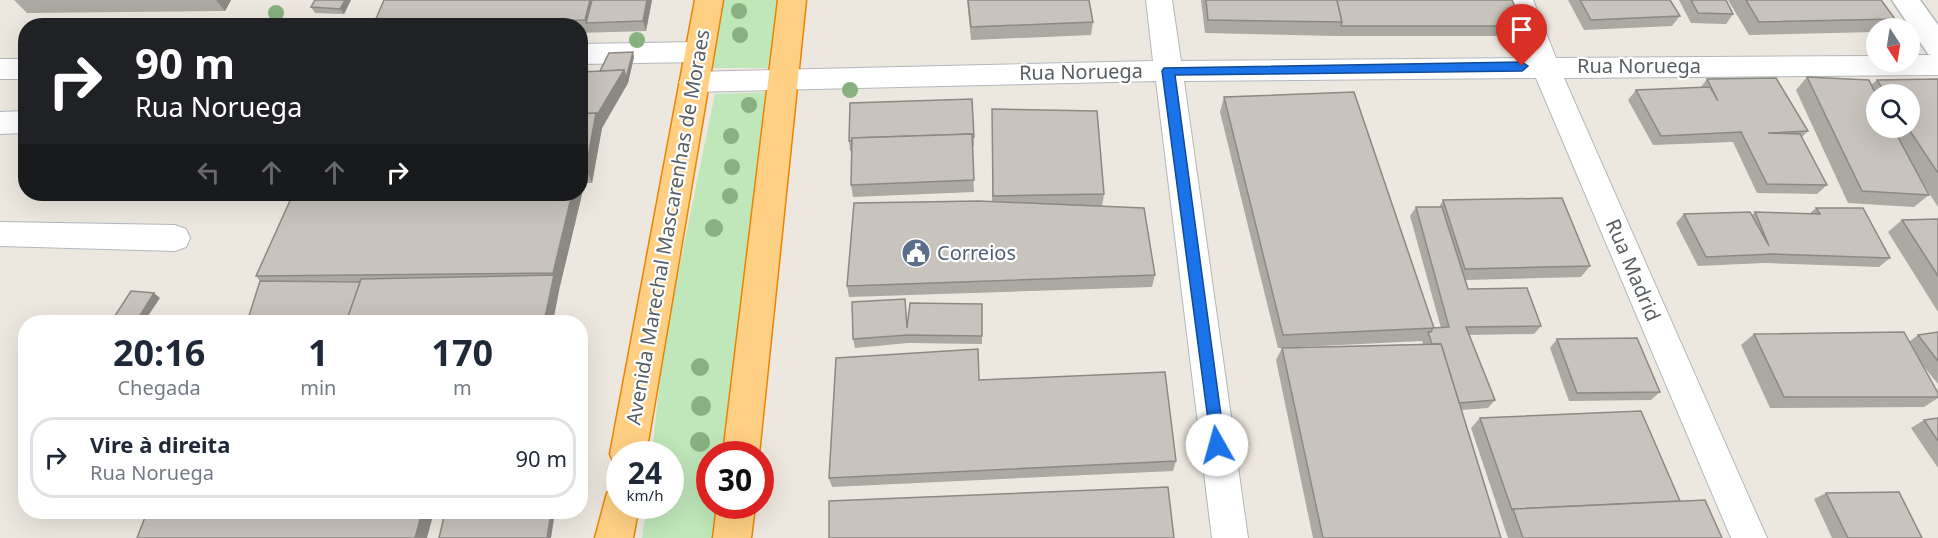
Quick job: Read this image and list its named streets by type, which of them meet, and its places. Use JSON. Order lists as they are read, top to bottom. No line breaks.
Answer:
{"streets":{"highway":["Avenida Marechal Mascarenhas de Moraes"],"street":["Rua Noruega","Rua Madrid"]},"crossings":[["Rua Noruega","Avenida Marechal Mascarenhas de Moraes"],["Rua Noruega","Rua Madrid"]],"places":{"public building":["Correios"]},"north":"bottom","page":{"turn":["90 m","Rua Noruega"],"eta":["20:16","Chegada","1","min","170","m"],"list":[{"name":"Vire à direita","note":"Rua Noruega","value":"90 m"}],"speed":"24 km/h","limit":"30"}}
